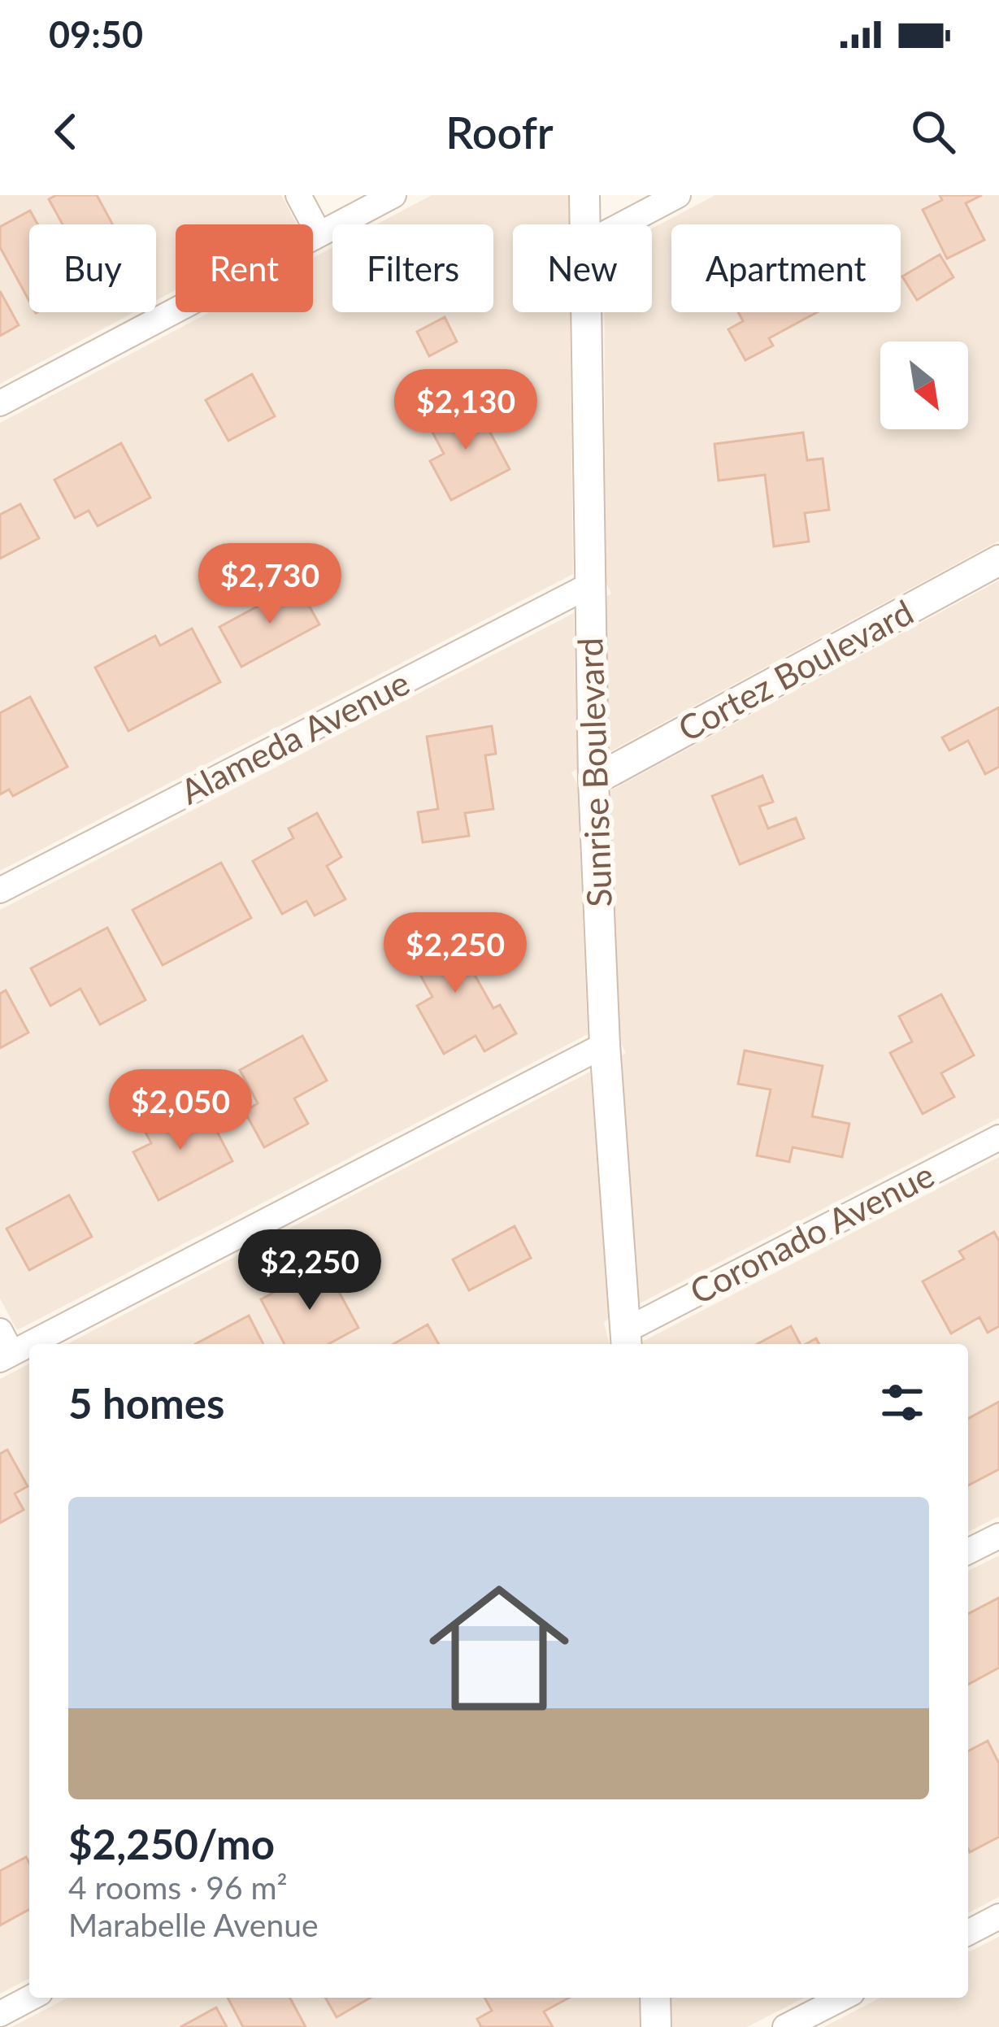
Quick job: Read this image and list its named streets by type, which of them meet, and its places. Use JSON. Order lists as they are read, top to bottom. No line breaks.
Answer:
{"streets":{"street":["Cortez Boulevard","Alameda Avenue","Sunrise Boulevard","Coronado Avenue"]},"crossings":[["Cortez Boulevard","Sunrise Boulevard"],["Alameda Avenue","Sunrise Boulevard"],["Sunrise Boulevard","Coronado Avenue"]],"north":"bottom right","page":{"status":"09:50","header":"Roofr","chip":["Buy","Rent","Filters","New","Apartment"],"price":["$2,130","$2,730","$2,250","$2,050","$2,250"],"heading":"5 homes","list":[{"name":"$2,250/mo","note":"4 rooms · 96 m² · Marabelle Avenue"}]}}
